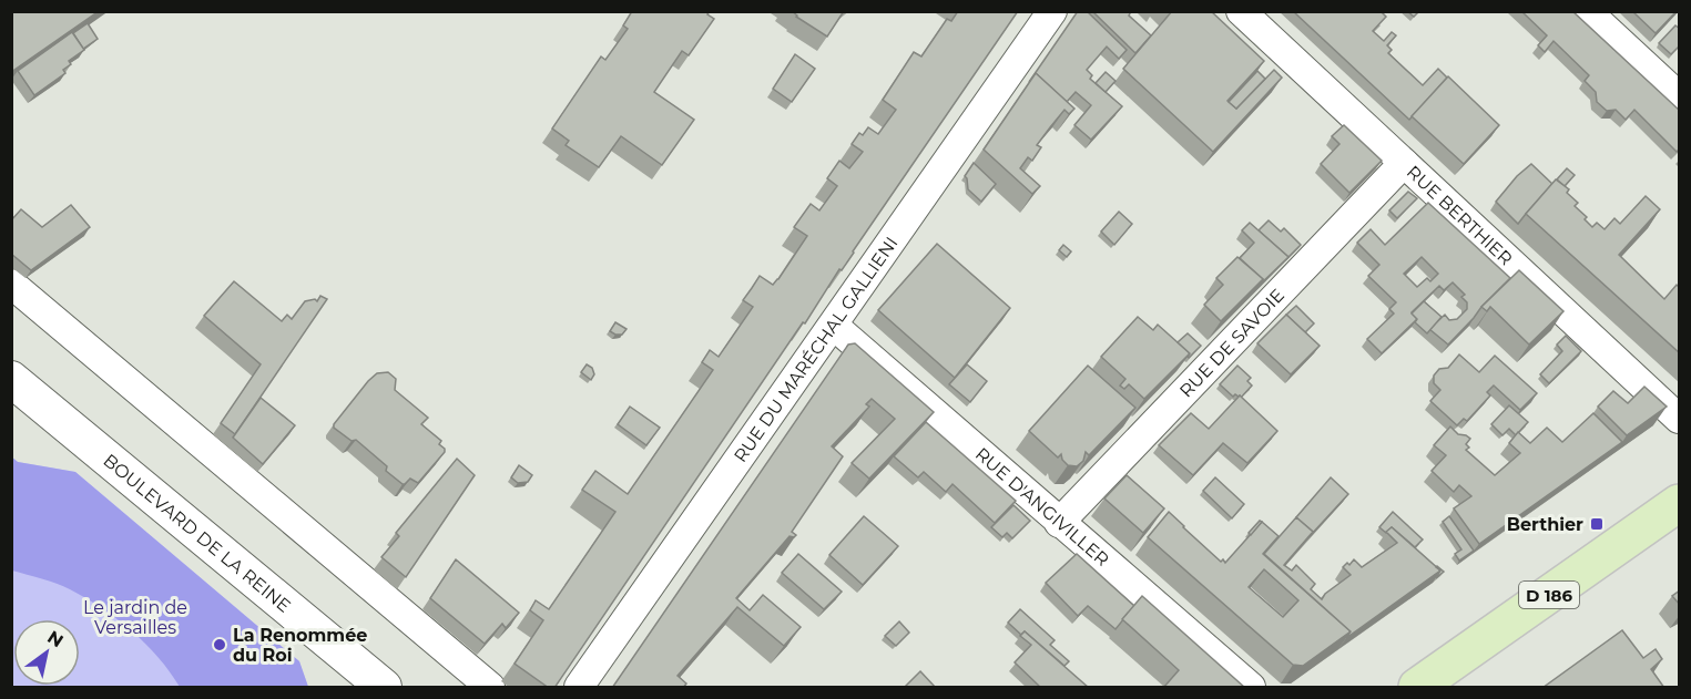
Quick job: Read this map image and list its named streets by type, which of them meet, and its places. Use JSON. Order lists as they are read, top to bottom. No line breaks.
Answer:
{"streets":{"main road":["D 186"],"street":["RUE BERTHIER","RUE DE SAVOIE","RUE DU MARÉCHAL GALLIENI","RUE D'ANGIVILLER","BOULEVARD DE LA REINE"]},"crossings":[["RUE BERTHIER","RUE DE SAVOIE"],["RUE DE SAVOIE","RUE D'ANGIVILLER"],["RUE DU MARÉCHAL GALLIENI","RUE D'ANGIVILLER"]],"parks":["Le jardin de Versailles"],"places":{"transit":["Berthier"],"other":["La Renommée du Roi"]},"north":"top right"}
